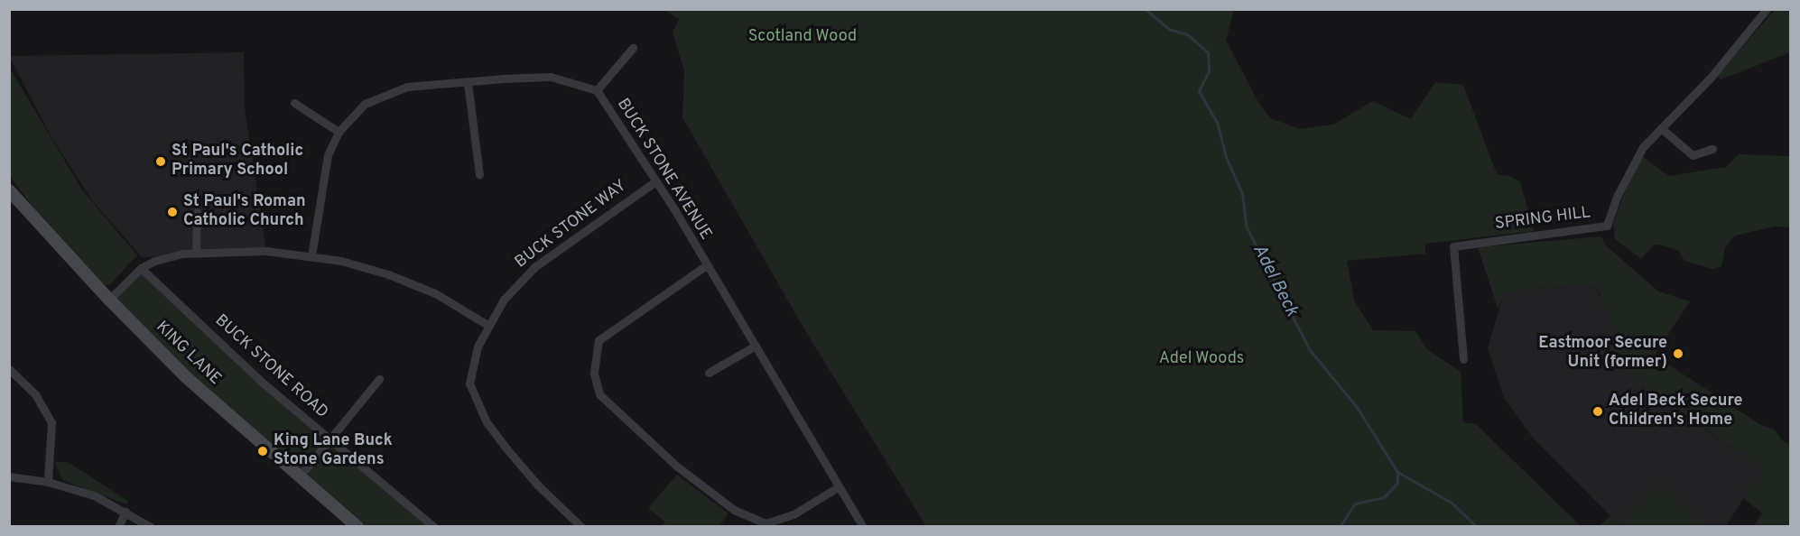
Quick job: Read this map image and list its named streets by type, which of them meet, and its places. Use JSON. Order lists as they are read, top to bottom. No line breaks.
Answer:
{"streets":{"street":["BUCK STONE AVENUE","SPRING HILL","BUCK STONE WAY","KING LANE","BUCK STONE ROAD"]},"crossings":[["BUCK STONE AVENUE","BUCK STONE WAY"]],"water":["Adel Beck"],"parks":["Scotland Wood","Adel Woods"],"places":["St Paul's Catholic Primary School","St Paul's Roman Catholic Church","Eastmoor Secure Unit (former)","Adel Beck Secure Children's Home","King Lane Buck Stone Gardens"]}
